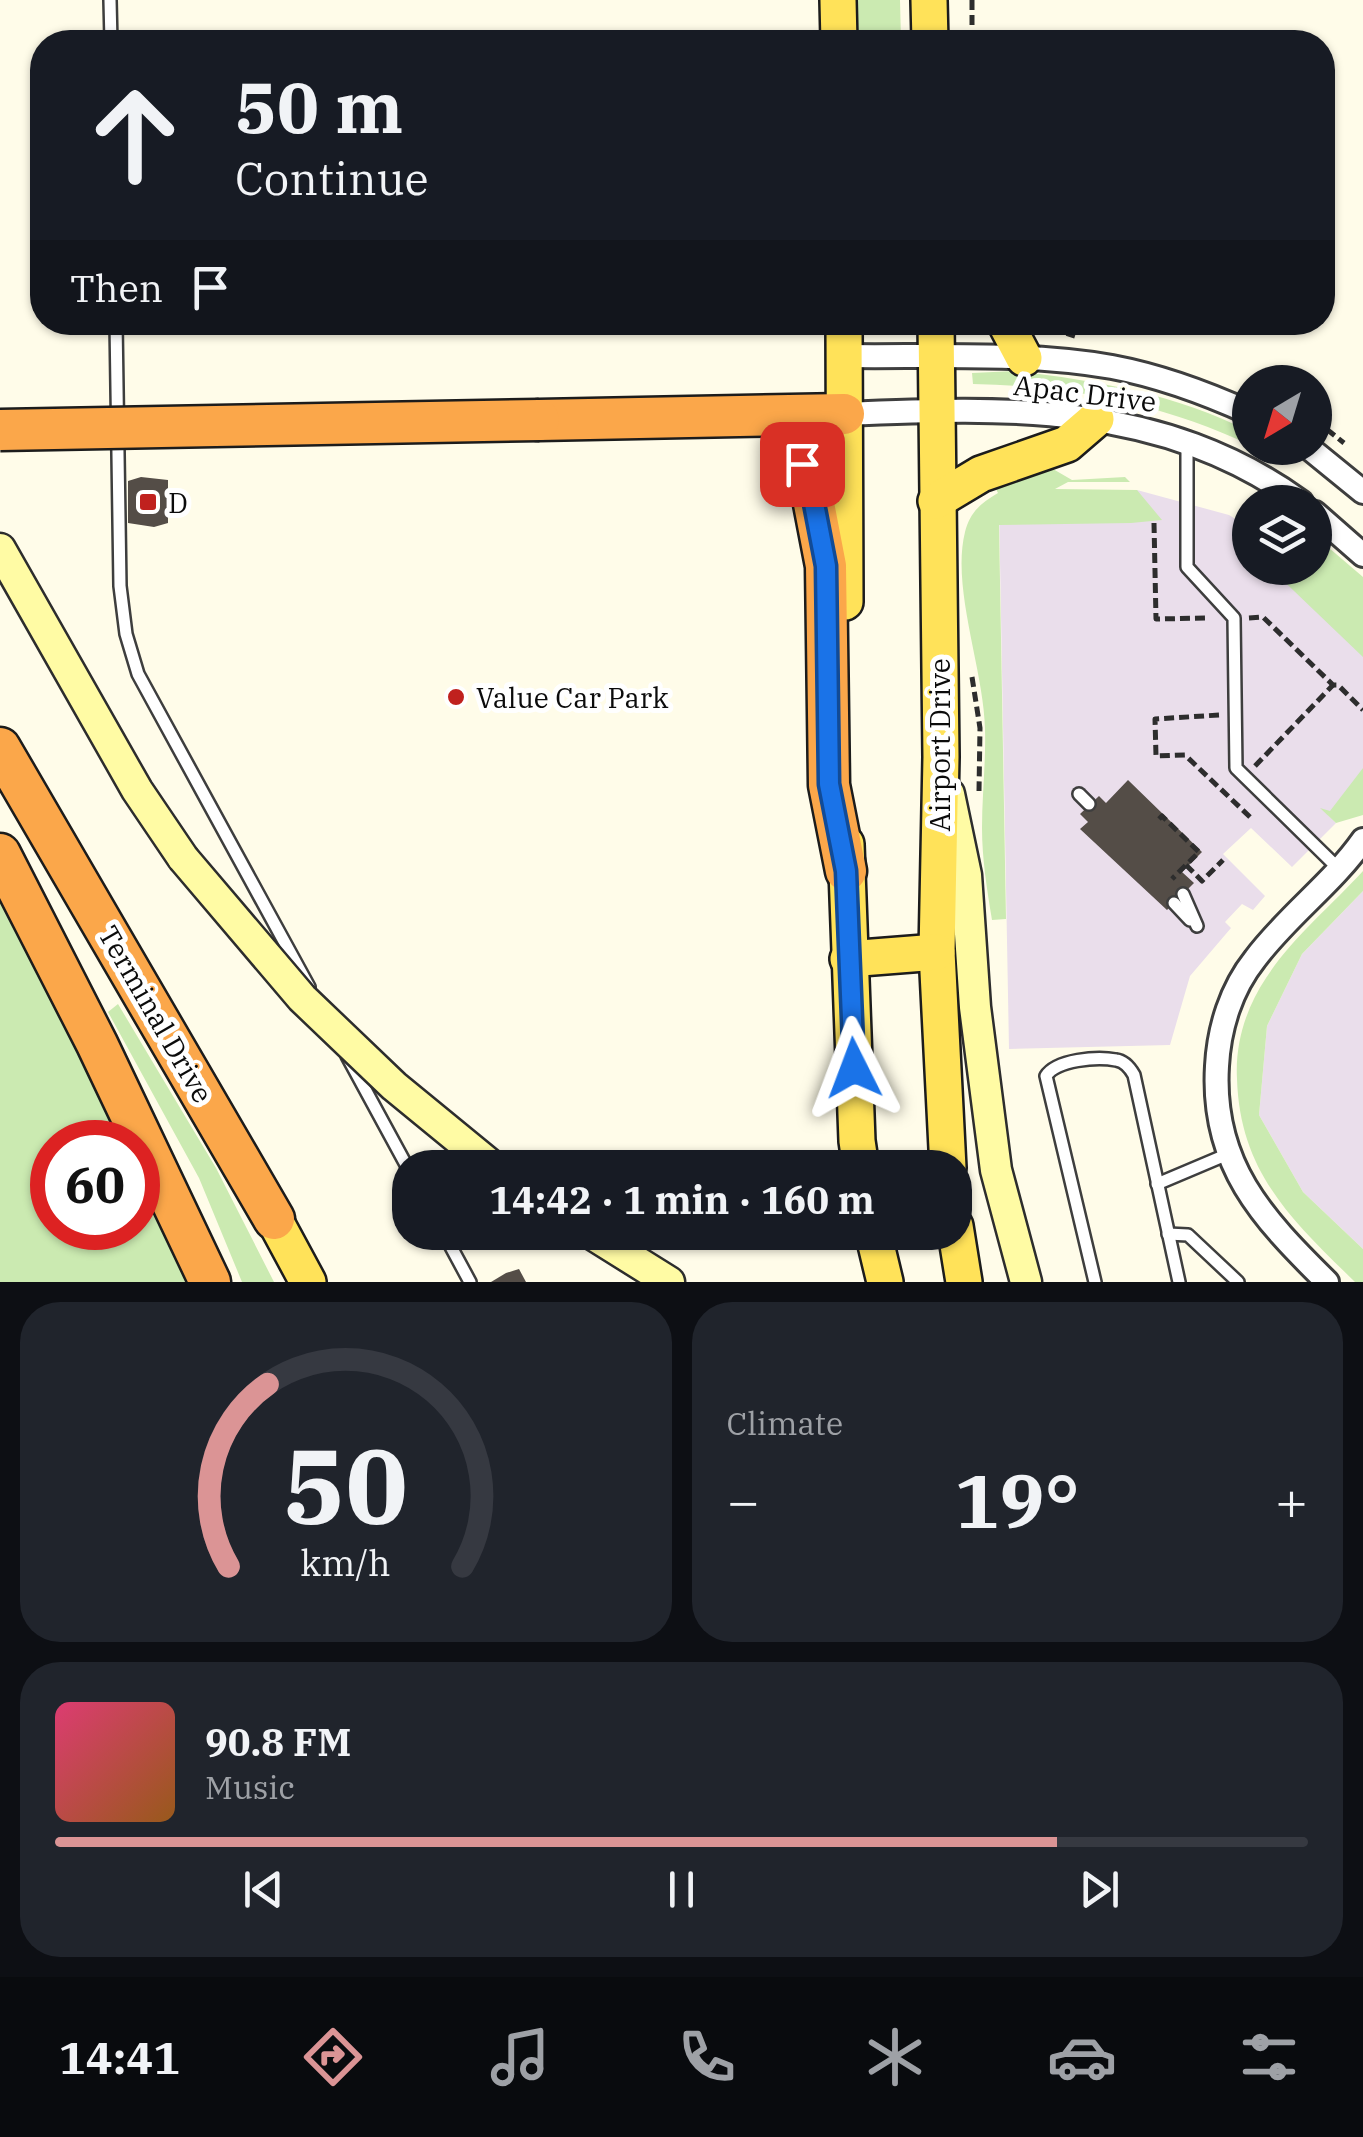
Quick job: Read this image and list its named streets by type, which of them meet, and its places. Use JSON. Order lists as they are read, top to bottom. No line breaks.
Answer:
{"streets":{"highway":["Terminal Drive"],"main road":["Airport Drive"],"street":["Apac Drive"]},"crossings":[["Apac Drive","Airport Drive"]],"places":{"transit":["D"],"other":["Value Car Park"]},"north":"bottom left","page":{"turn":["50 m","Continue"],"then":"Then","limit":"60","trip":"14:42 · 1 min · 160 m","tile":"Climate","heat":["−","19°","+"],"song":["90.8 FM","Music"],"tabs":"14:41","gauge":["50","km/h"]}}
